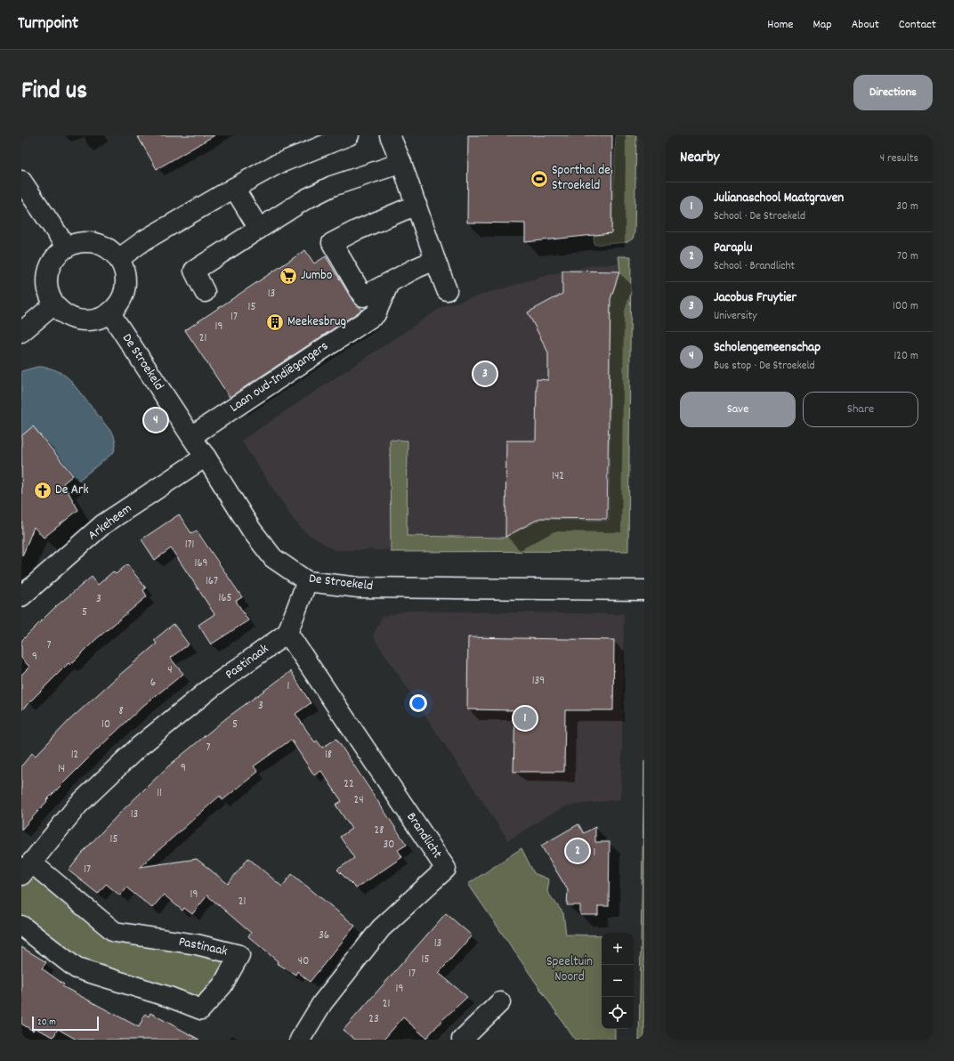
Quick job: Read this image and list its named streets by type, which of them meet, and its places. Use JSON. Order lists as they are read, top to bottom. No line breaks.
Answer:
{"streets":{"street":["De Stroekeld","Laan oud-Indiëgangers","Arkeheem","Pastinaak","Brandlicht"]},"crossings":[["De Stroekeld","Laan oud-Indiëgangers"],["De Stroekeld","Arkeheem"],["Pastinaak","Brandlicht"]],"parks":["Speeltuin Noord"],"places":{"sports":["Sporthal de Stroekeld"],"supermarket":["Jumbo"],"building":["Meekesbrug"],"church":["De Ark"]},"house_numbers":["13","15","17","19","21","142","171","169","167","165","3","5","7","9","4","139","6","1","3","8","10","5","7","12","18","9","14","22","11","24","13","28","15","30","1","17","19","21","36","13","15","40","17","19","21","23"],"scale_bar":"20 m","page":{"header":"Turnpoint","nav":["Home","Map","About","Contact"],"title":"Find us","buttons":["Directions",["Save","Share"]],"heading":["Nearby","4 results"],"list":[{"mark":"1","name":"Julianaschool Maatgraven","note":"School · De Stroekeld","value":"30 m"},{"mark":"2","name":"Paraplu","note":"School · Brandlicht","value":"70 m"},{"mark":"3","name":"Jacobus Fruytier","note":"University","value":"100 m"},{"mark":"4","name":"Scholengemeenschap","note":"Bus stop · De Stroekeld","value":"120 m"}],"pins":["3","4","1","2"],"map_buttons":["+","−"],"scale":"20 m"}}
